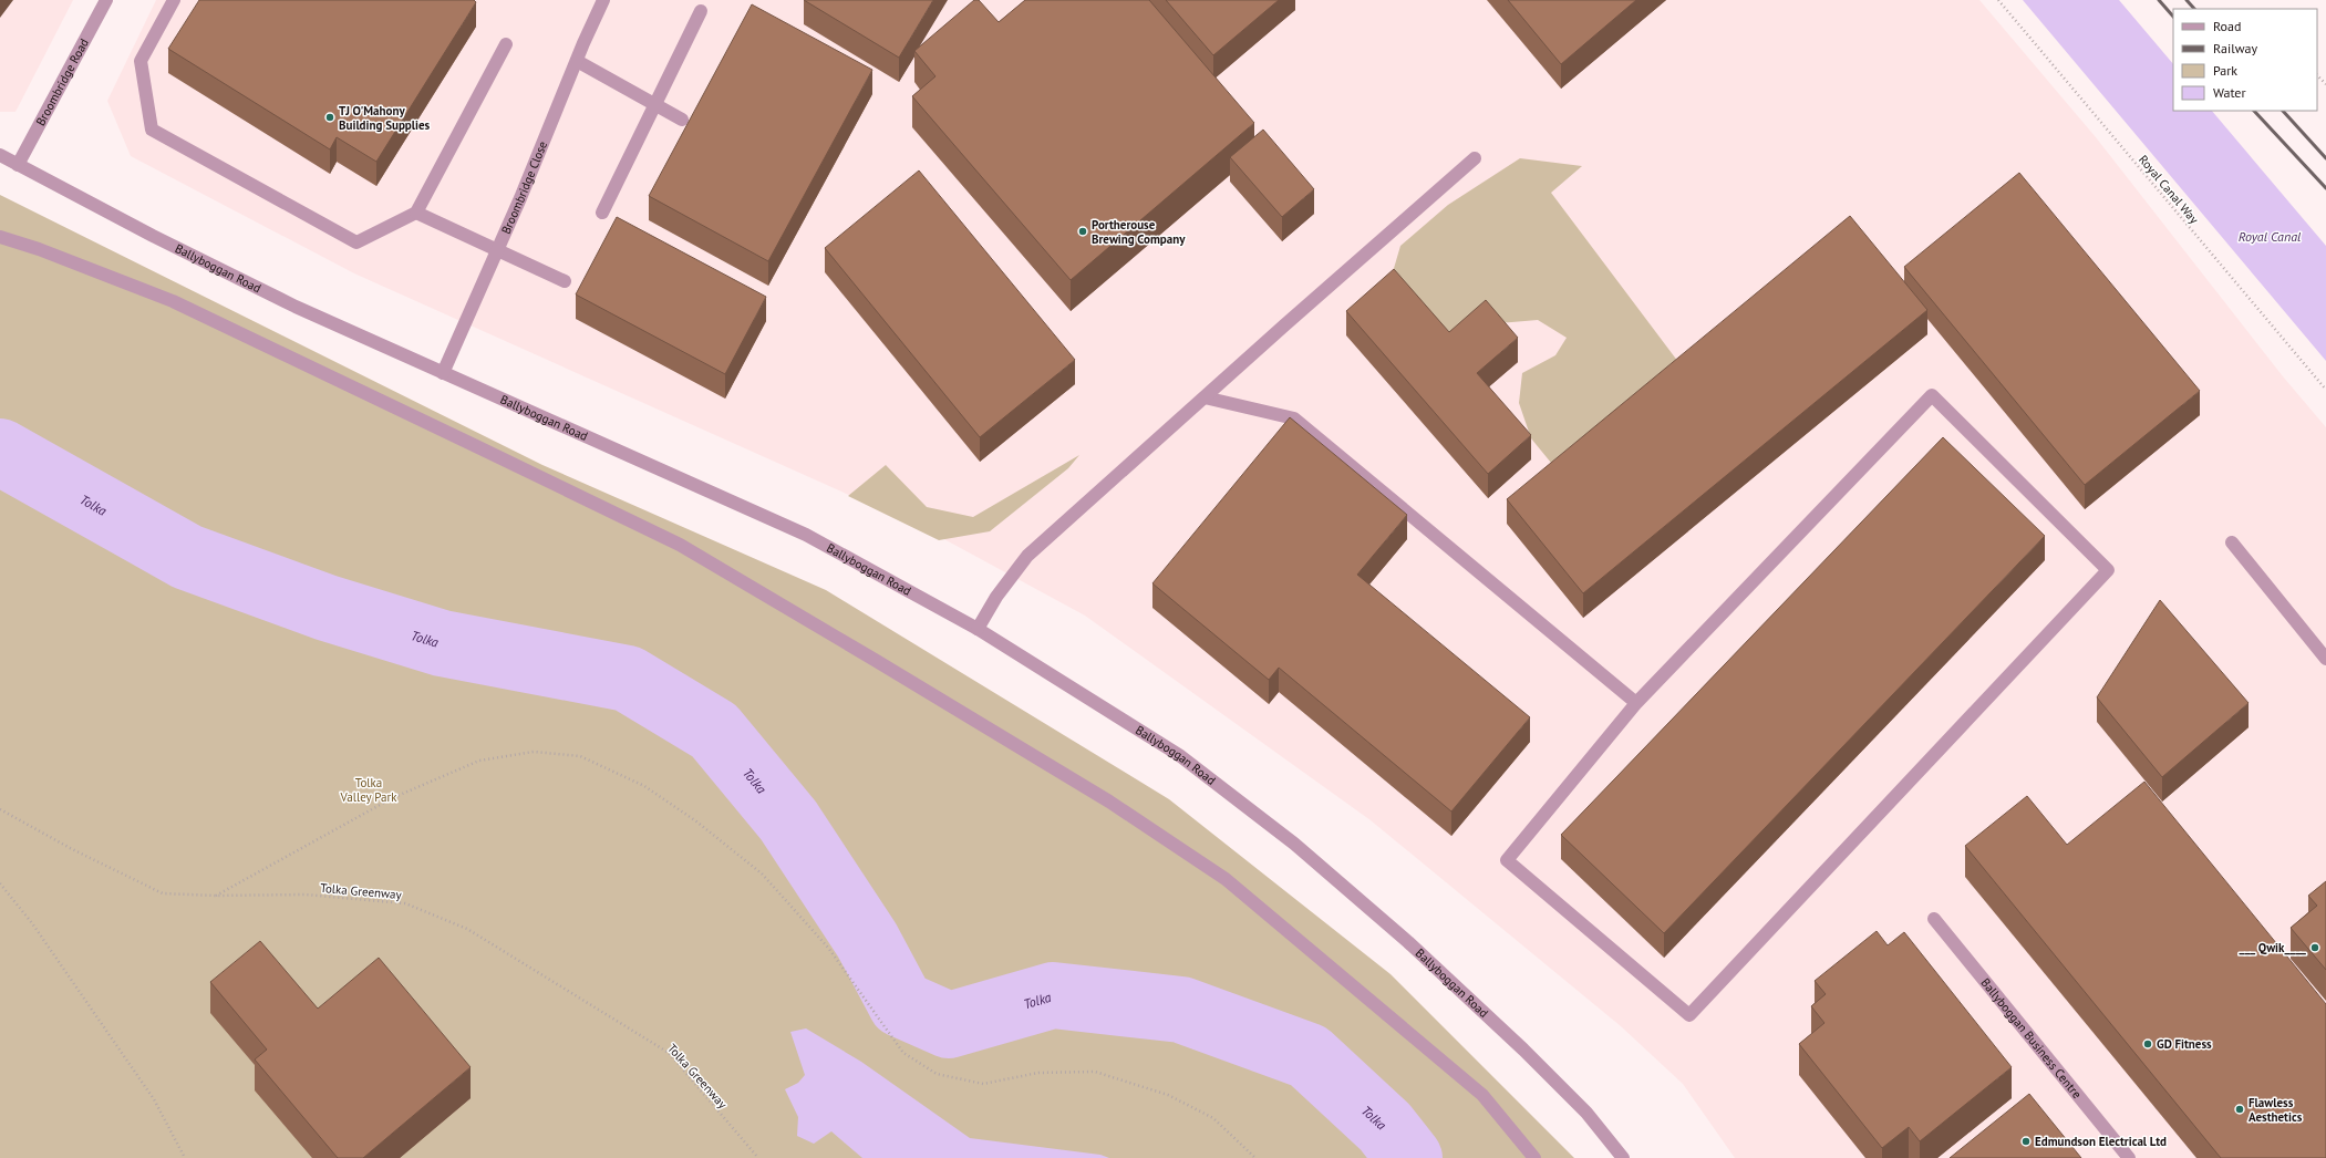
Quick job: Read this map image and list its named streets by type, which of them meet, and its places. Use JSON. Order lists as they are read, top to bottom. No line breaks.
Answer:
{"streets":{"street":["Broombridge Road","Broombridge Close","Ballyboggan Road","Ballyboggan Business Centre"],"path":["Royal Canal Way","Tolka Greenway"]},"crossings":[["Broombridge Road","Ballyboggan Road"],["Broombridge Close","Ballyboggan Road"]],"water":["Royal Canal","Tolka"],"parks":["Tolka Valley Park"],"places":["TJ O'Mahony Building Supplies","Portherouse Brewing Company","___ Qwik____","GD Fitness","Flawless Aesthetics","Edmundson Electrical Ltd"],"legend":["Road","Railway","Park","Water"]}
